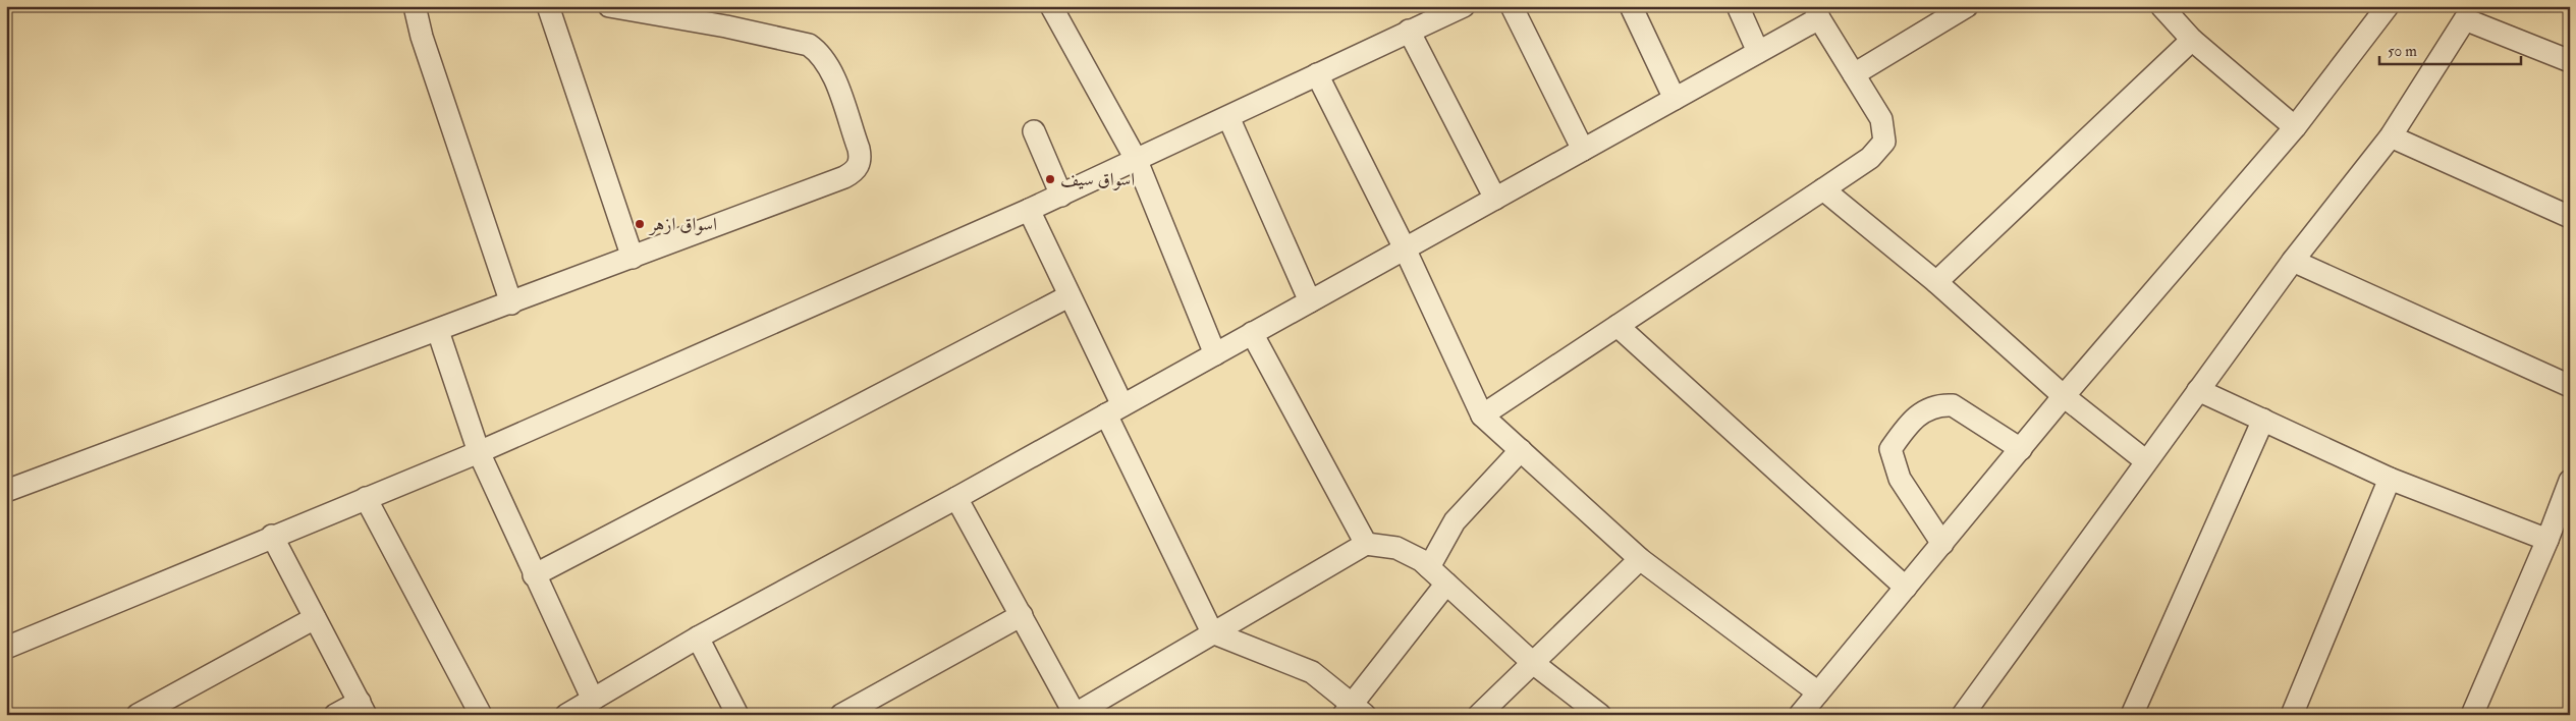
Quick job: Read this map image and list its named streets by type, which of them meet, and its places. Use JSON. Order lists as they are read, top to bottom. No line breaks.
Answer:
{"places":["اسواق سيف","اسواق ازهر"],"scale_bar":"50 m"}
